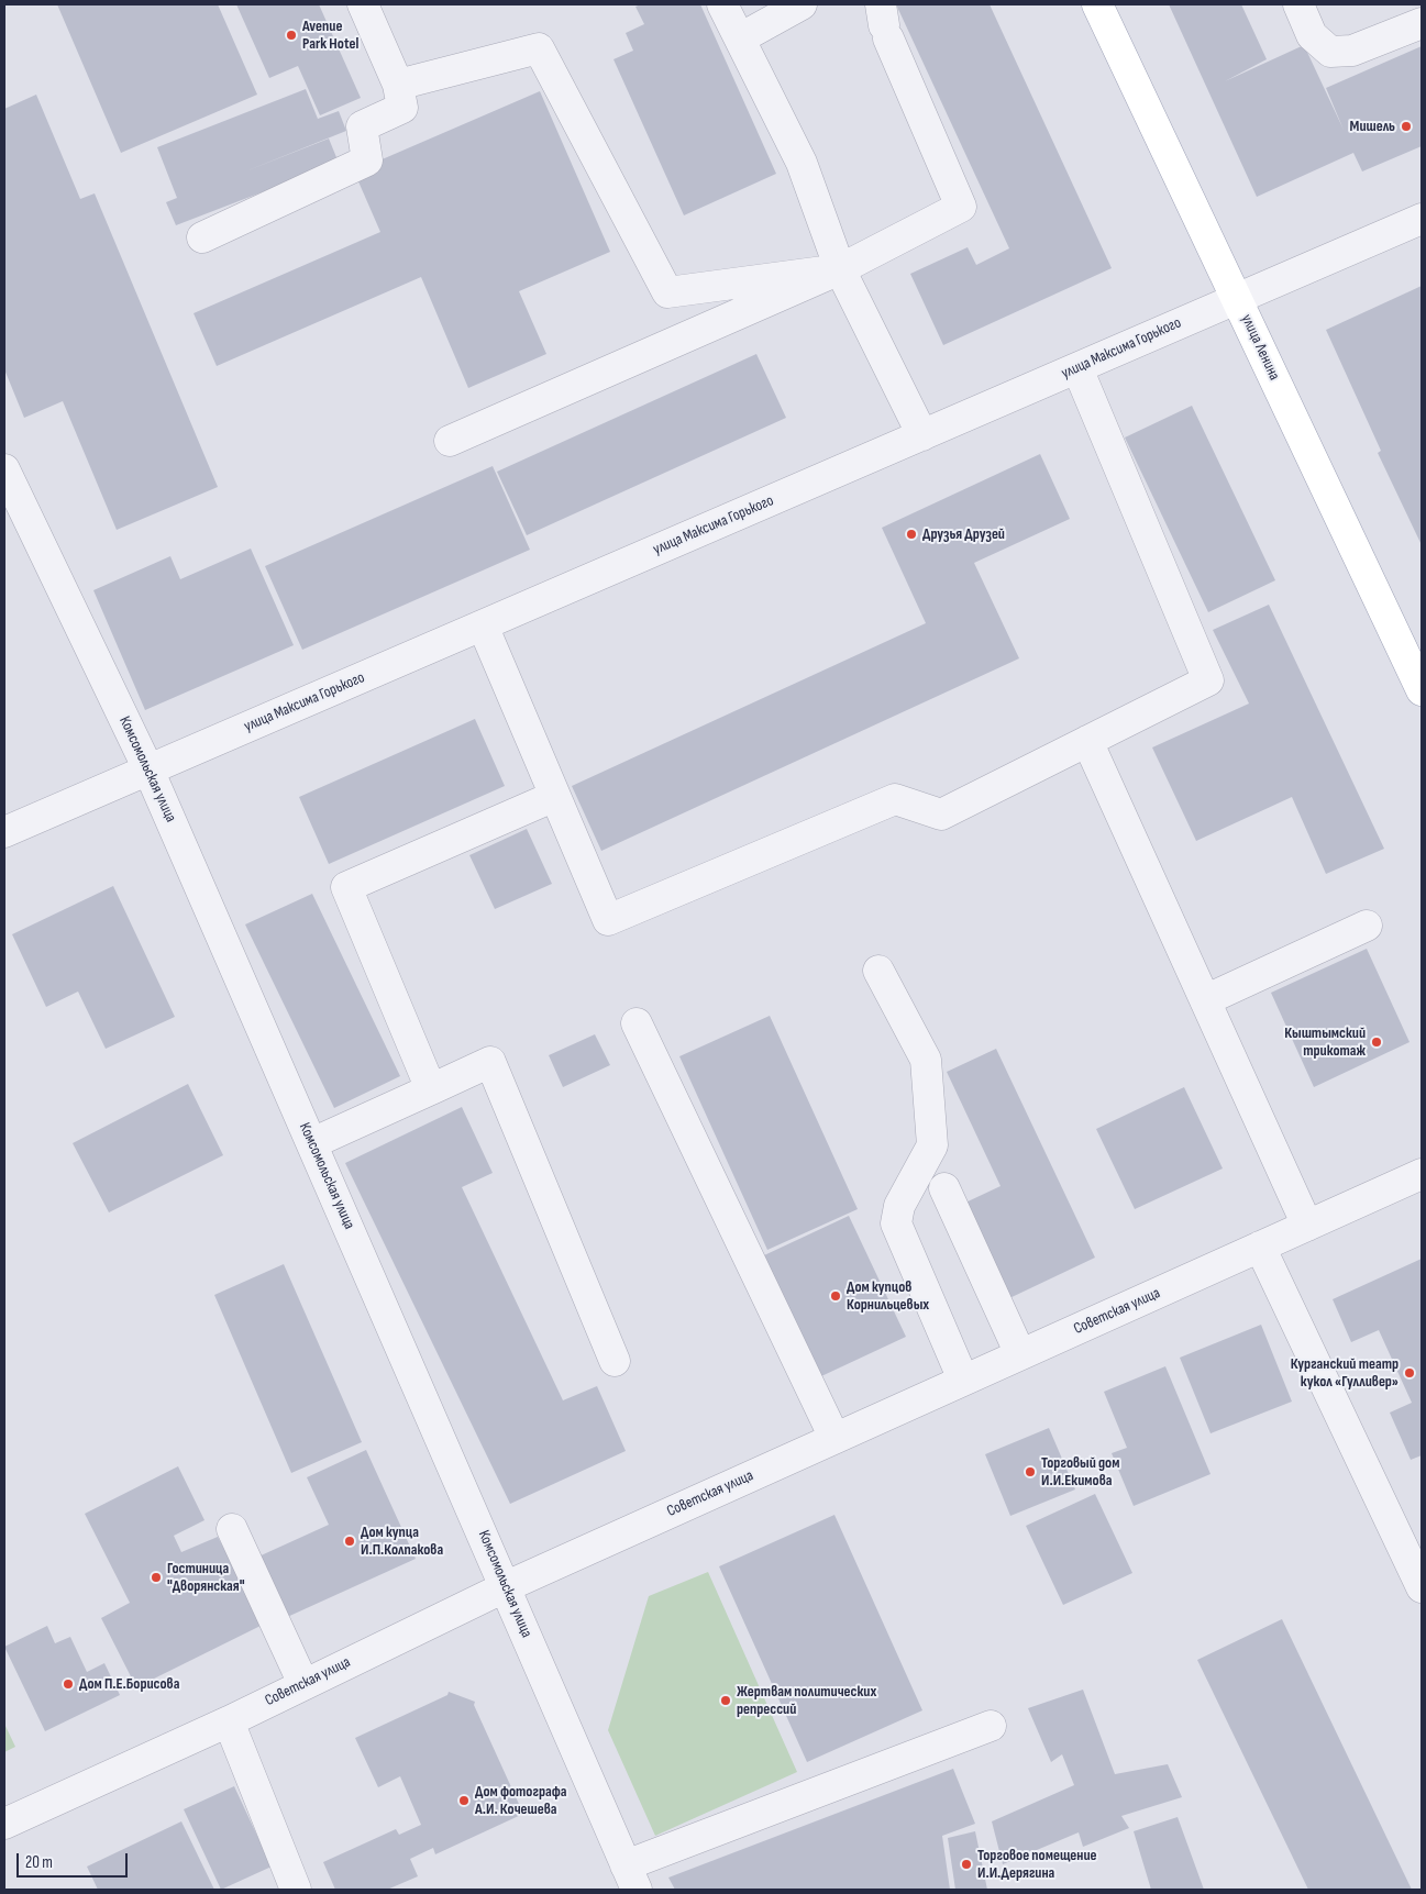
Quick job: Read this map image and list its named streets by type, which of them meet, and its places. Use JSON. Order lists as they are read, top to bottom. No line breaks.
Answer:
{"streets":{"main road":["улица Ленина"],"street":["улица Максима Горького","Комсомольская улица","Советская улица"]},"crossings":[["улица Ленина","улица Максима Горького"],["улица Максима Горького","Комсомольская улица"],["Комсомольская улица","Советская улица"]],"places":["Avenue Park Hotel","Мишель","Друзья Друзей","Кыштымский трикотаж","Дом купцов Корнильцевых","Курганский театр кукол «Гулливер»","Торговый дом И.И.Екимова","Дом купца И.П.Колпакова","Гостиница \"Дворянская\"","Дом П.Е.Борисова","Жертвам политических репрессий","Дом фотографа А.И. Кочешева","Торговое помещение И.И.Дерягина"],"scale_bar":"20 m"}
